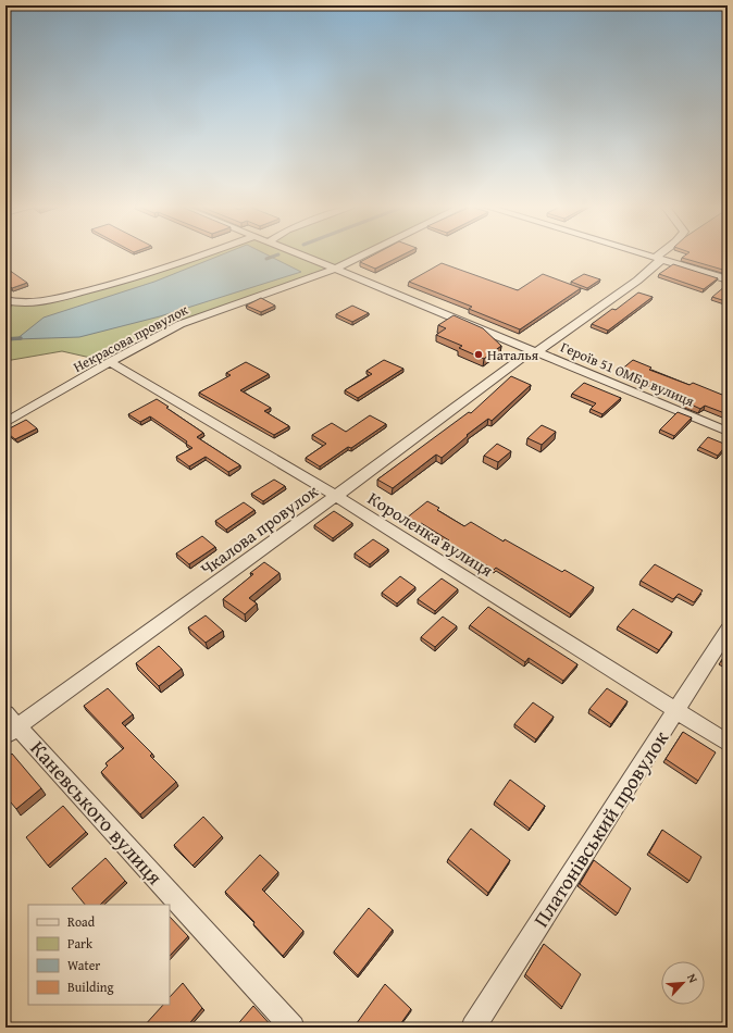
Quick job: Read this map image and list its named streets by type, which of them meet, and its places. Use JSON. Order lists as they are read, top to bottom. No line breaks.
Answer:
{"streets":{"street":["Некрасова провулок","Героїв 51 ОМБр вулиця","Чкалова провулок","Короленка вулиця","Каневського вулиця","Платонівський провулок"]},"crossings":[["Некрасова провулок","Героїв 51 ОМБр вулиця"],["Некрасова провулок","Короленка вулиця"],["Героїв 51 ОМБр вулиця","Чкалова провулок"],["Чкалова провулок","Короленка вулиця"],["Чкалова провулок","Каневського вулиця"],["Короленка вулиця","Платонівський провулок"]],"places":["Наталья"],"legend":["Road","Park","Water","Building"],"north":"top right"}
